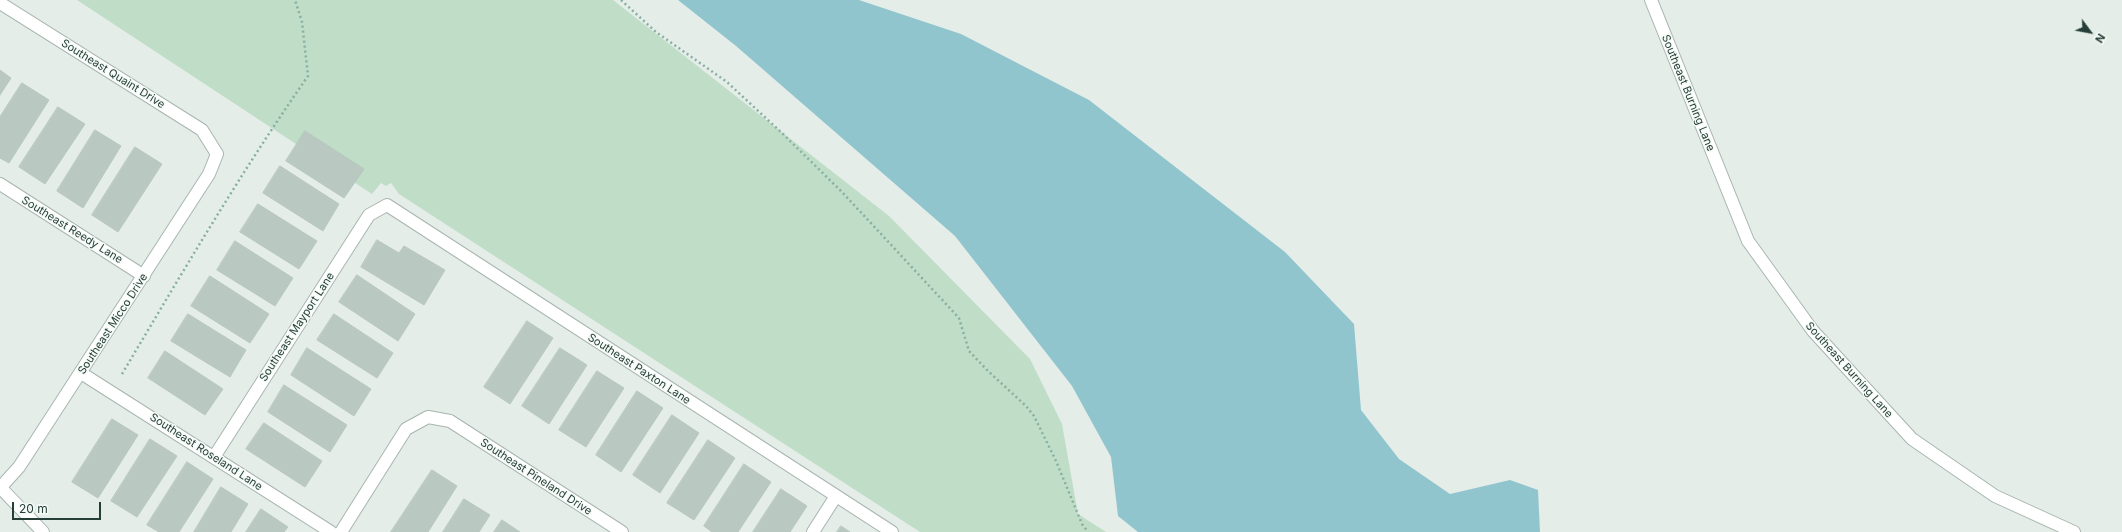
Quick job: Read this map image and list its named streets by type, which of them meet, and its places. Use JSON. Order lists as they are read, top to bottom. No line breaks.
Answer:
{"streets":{"street":["Southeast Quaint Drive","Southeast Burning Lane","Southeast Reedy Lane","Southeast Micco Drive","Southeast Mayport Lane","Southeast Paxton Lane","Southeast Roseland Lane","Southeast Pineland Drive"]},"crossings":[["Southeast Quaint Drive","Southeast Micco Drive"],["Southeast Reedy Lane","Southeast Micco Drive"],["Southeast Micco Drive","Southeast Roseland Lane"],["Southeast Mayport Lane","Southeast Paxton Lane"],["Southeast Mayport Lane","Southeast Roseland Lane"]],"scale_bar":"20 m","north":"bottom right"}
